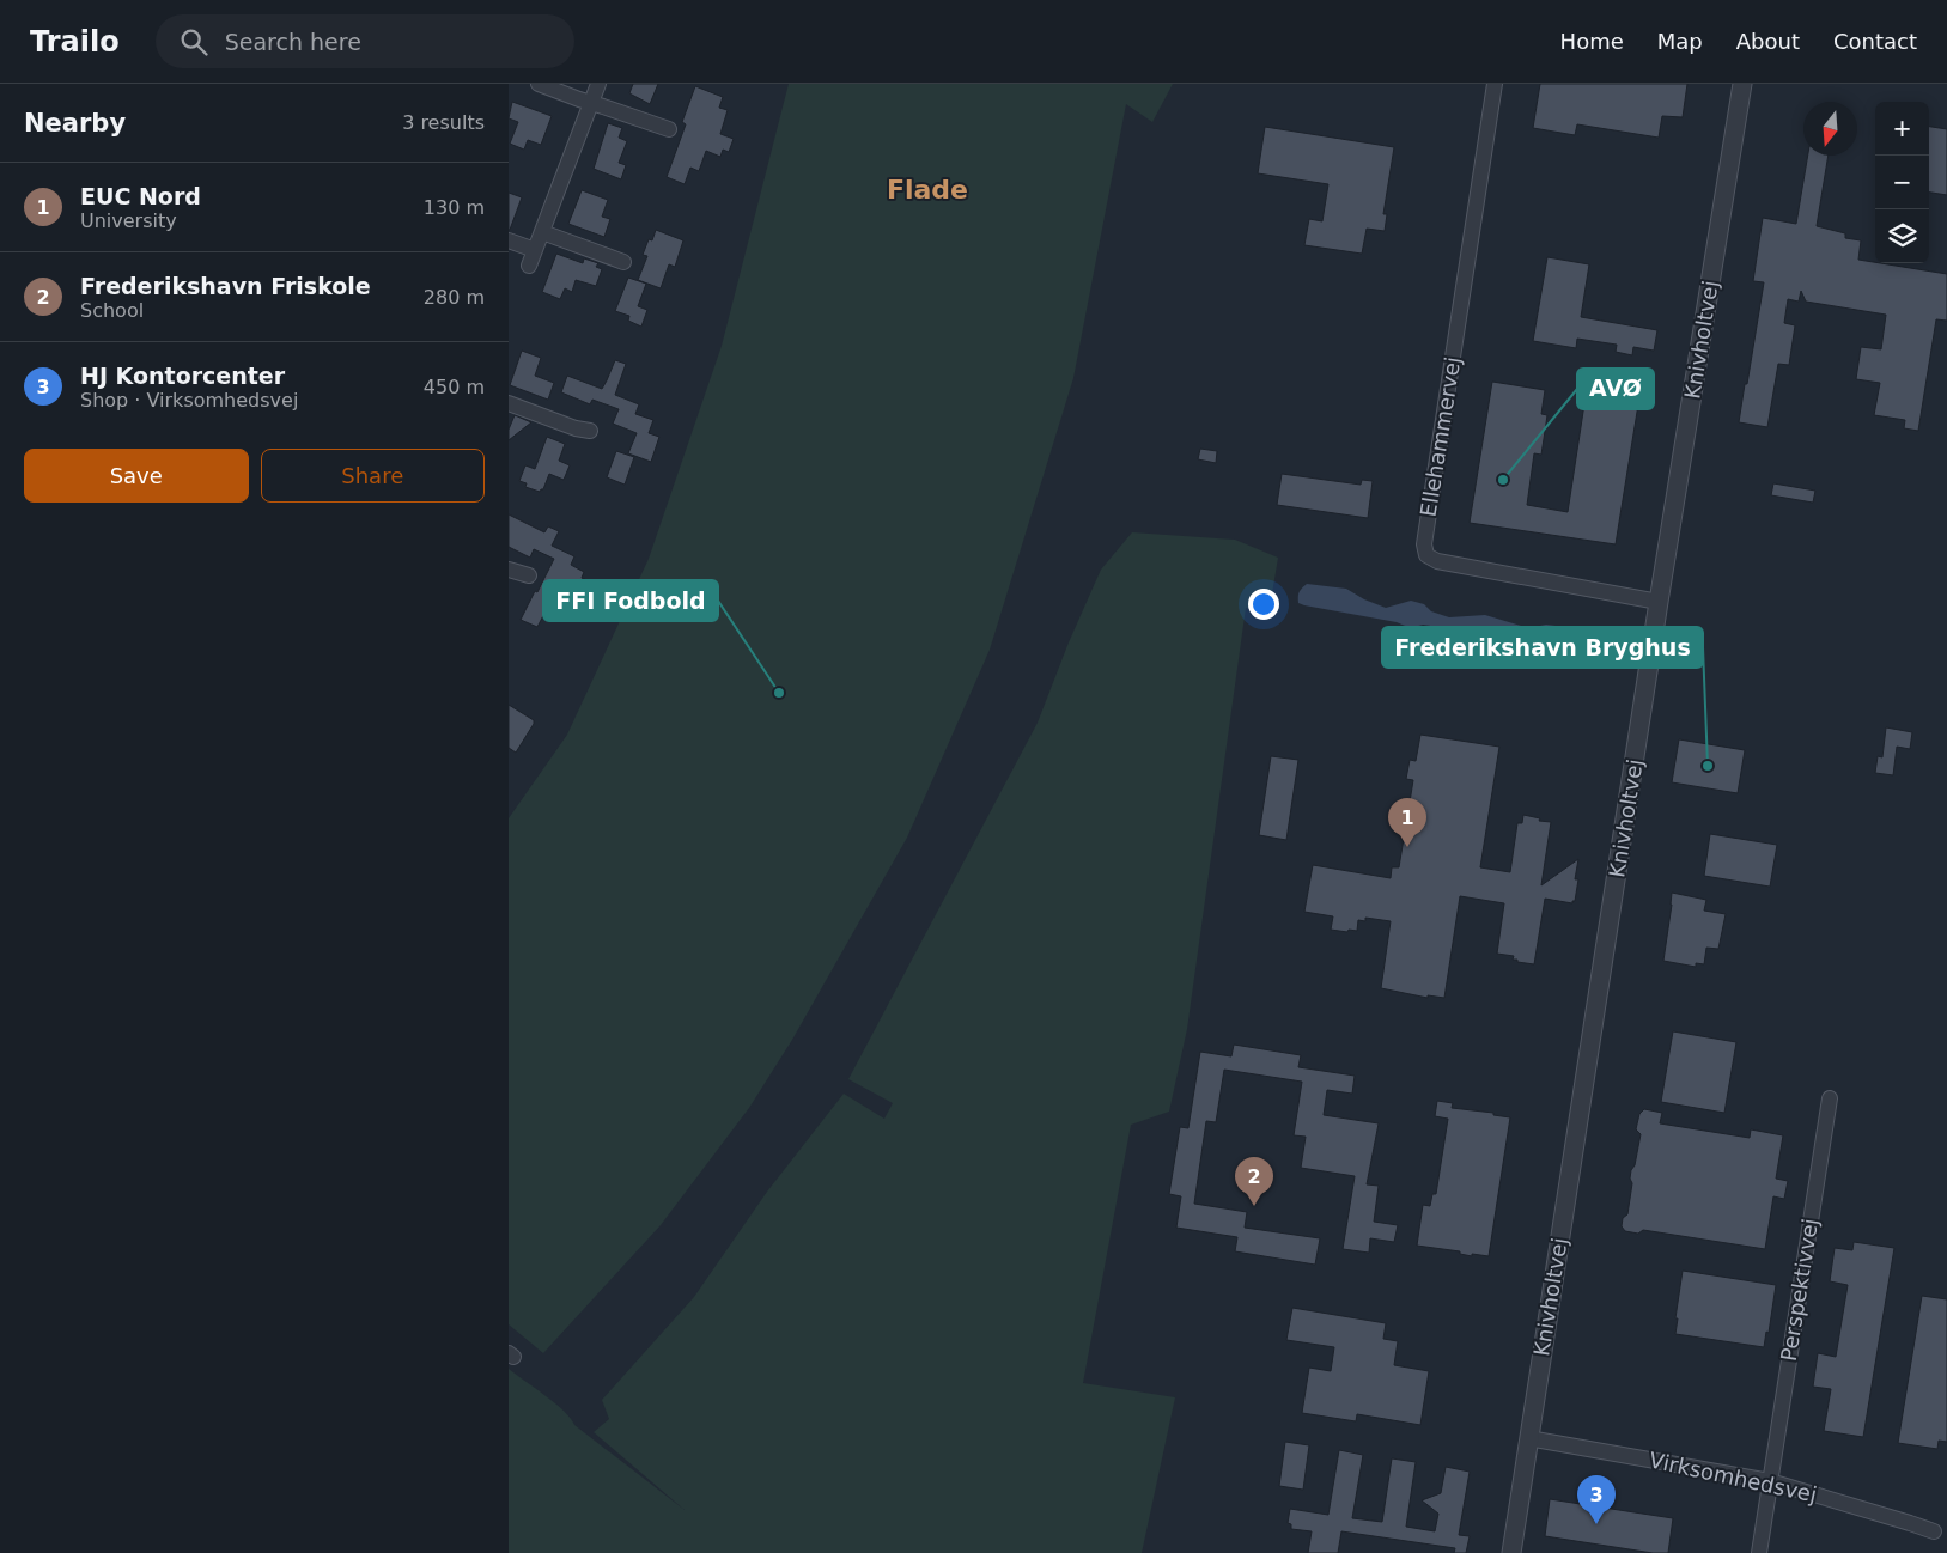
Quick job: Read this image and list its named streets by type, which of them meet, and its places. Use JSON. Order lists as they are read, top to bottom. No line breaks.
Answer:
{"streets":{"street":["Knivholtvej","Ellehammervej","Perspektivvej","Virksomhedsvej"]},"crossings":[["Knivholtvej","Ellehammervej"],["Knivholtvej","Virksomhedsvej"],["Perspektivvej","Virksomhedsvej"]],"districts":["Flade"],"places":["AVØ","FFI Fodbold","Frederikshavn Bryghus"],"north":"bottom","page":{"header":"Trailo","search":"Search here","nav":["Home","Map","About","Contact"],"heading":["Nearby","3 results"],"map_buttons":["+","−"],"list":[{"mark":"1","name":"EUC Nord","note":"University","value":"130 m"},{"mark":"2","name":"Frederikshavn Friskole","note":"School","value":"280 m"},{"mark":"3","name":"HJ Kontorcenter","note":"Shop · Virksomhedsvej","value":"450 m"}],"buttons":["Save","Share"],"pins":["1","2","3"]}}
